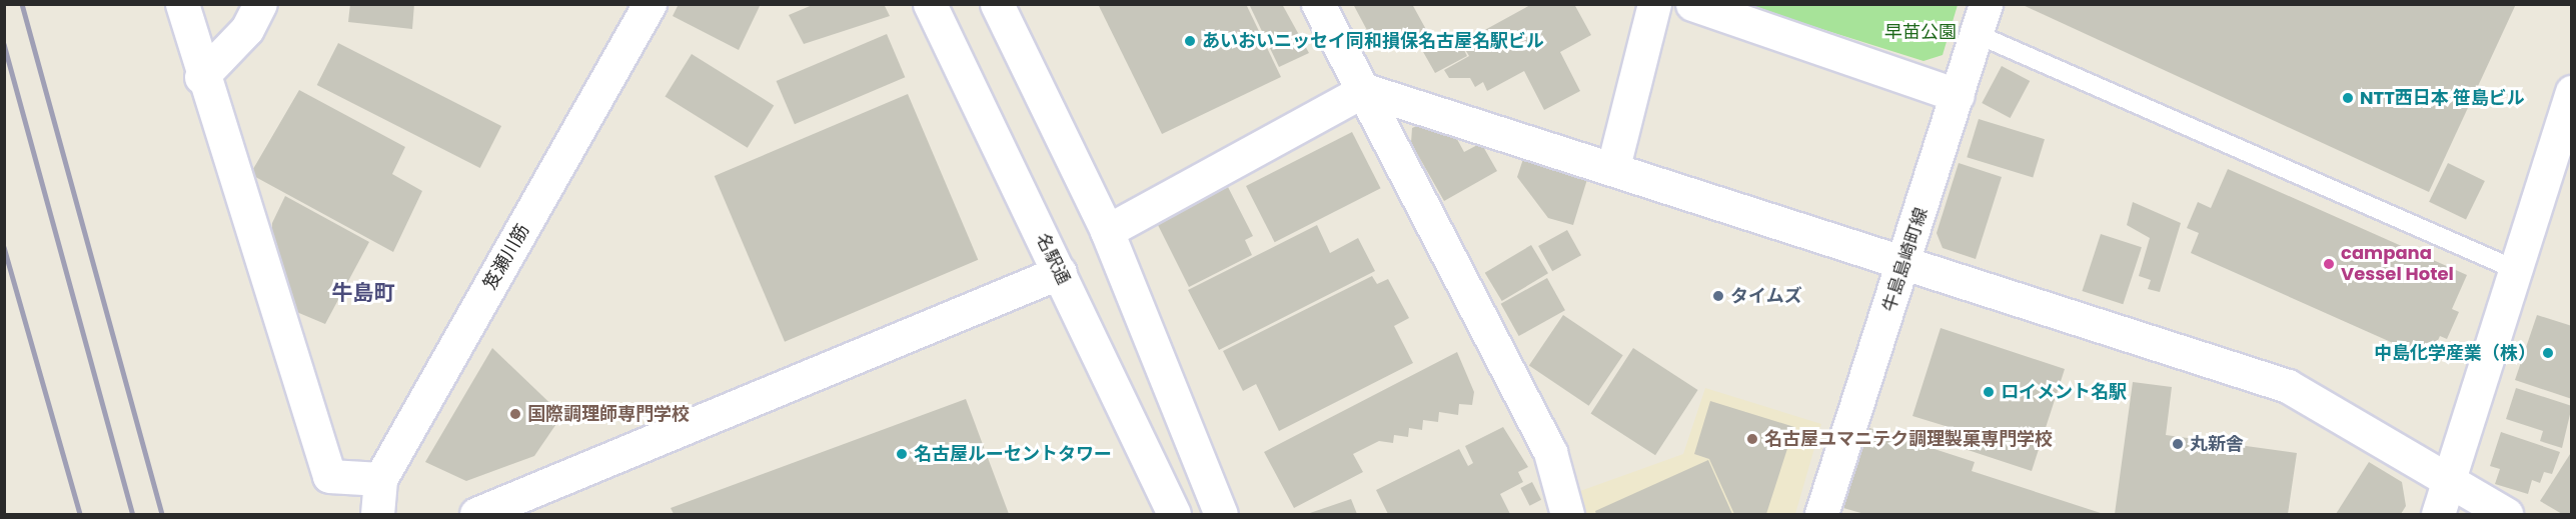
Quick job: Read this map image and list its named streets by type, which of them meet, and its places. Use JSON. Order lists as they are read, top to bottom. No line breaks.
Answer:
{"streets":{"street":["笈瀬川筋","名駅通","牛島島崎町線"]},"districts":["牛島町"],"parks":["早苗公園"],"places":["あいおいニッセイ同和損保名古屋名駅ビル","NTT西日本 笹島ビル","campana Vessel Hotel","タイムズ","中島化学産業（株）","ロイメント名駅","国際調理師専門学校","名古屋ユマニテク調理製菓専門学校","丸新舎","名古屋ルーセントタワー"]}
